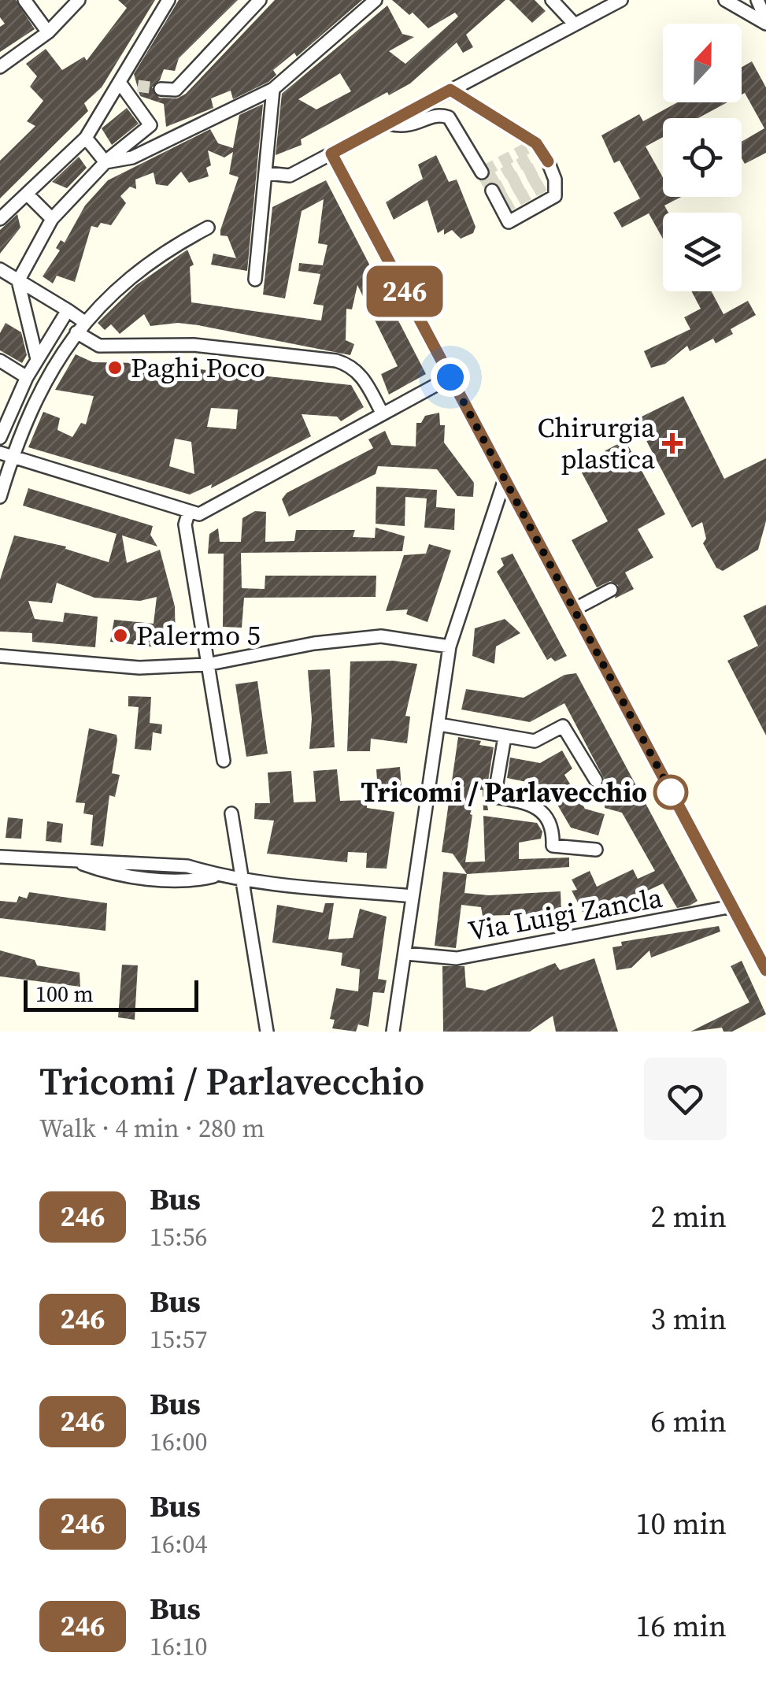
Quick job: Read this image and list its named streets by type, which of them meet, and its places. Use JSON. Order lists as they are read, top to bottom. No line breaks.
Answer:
{"streets":{"street":["Via Luigi Zancla"]},"places":{"other":["Paghi Poco","Palermo 5","Tricomi / Parlavecchio"],"health":["Chirurgia plastica"]},"lines":["bus line 246"],"scale_bar":"100 m","north":"top","page":{"on_map":"246","scale":"100 m","heading":["Tricomi / Parlavecchio","Walk · 4 min · 280 m"],"list":[{"mark":"246","name":"Bus","note":"15:56","value":"2 min"},{"mark":"246","name":"Bus","note":"15:57","value":"3 min"},{"mark":"246","name":"Bus","note":"16:00","value":"6 min"},{"mark":"246","name":"Bus","note":"16:04","value":"10 min"},{"mark":"246","name":"Bus","note":"16:10","value":"16 min"}]}}
